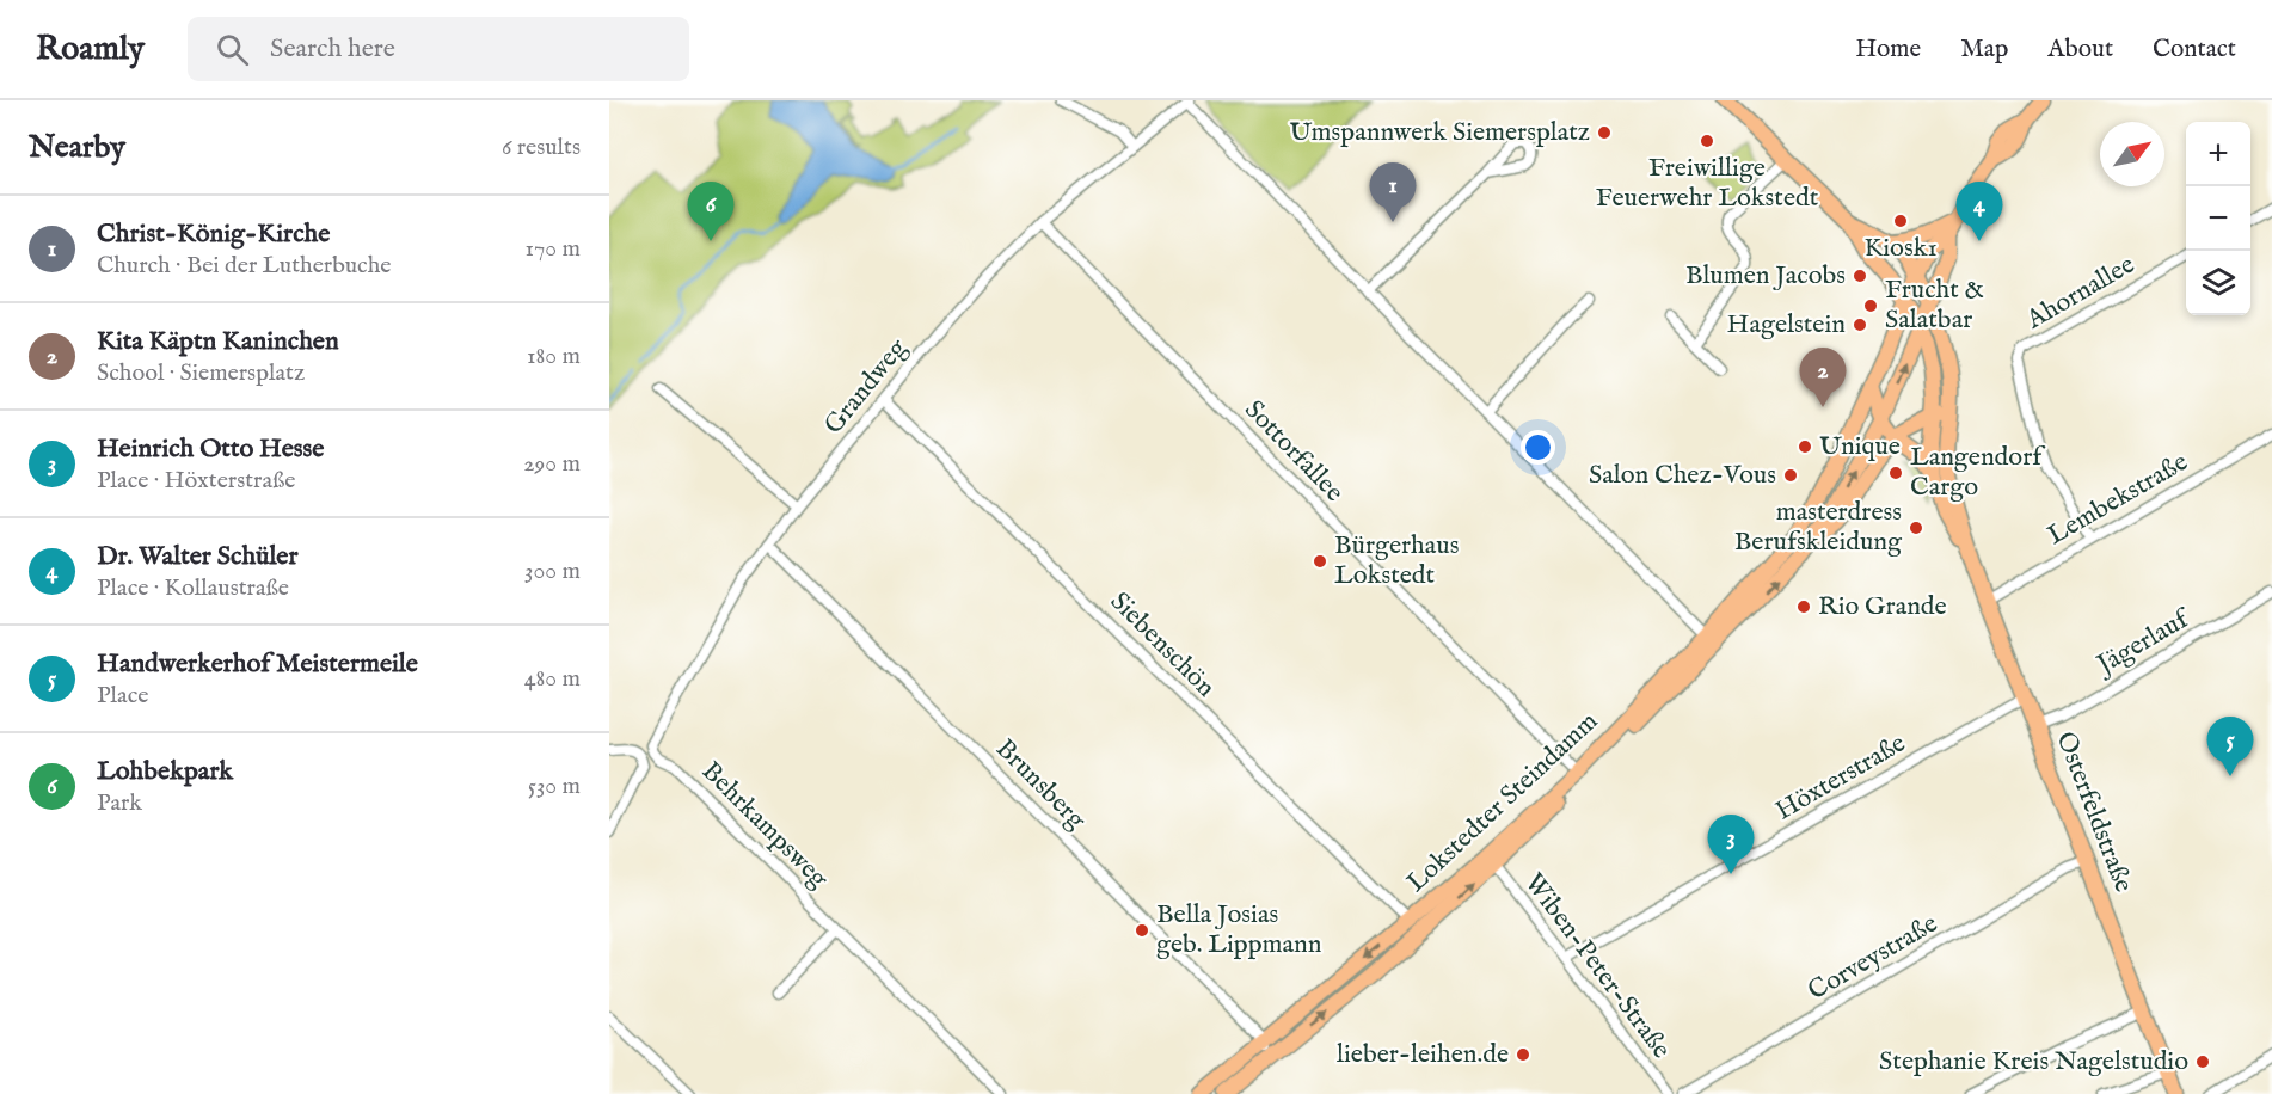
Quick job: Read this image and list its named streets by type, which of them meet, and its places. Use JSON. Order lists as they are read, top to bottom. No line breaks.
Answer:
{"streets":{"main road":["Lokstedter Steindamm","Osterfeldstraße"],"street":["Ahornallee","Grandweg","Sottorfallee","Lembekstraße","Jägerlauf","Siebenschön","Höxterstraße","Brunsberg","Behrkampsweg","Corveystraße","Wiben-Peter-Straße"]},"crossings":[["Ahornallee","Lembekstraße"],["Grandweg","Sottorfallee"],["Grandweg","Siebenschön"],["Grandweg","Brunsberg"],["Grandweg","Behrkampsweg"],["Sottorfallee","Lokstedter Steindamm"],["Lembekstraße","Osterfeldstraße"],["Jägerlauf","Osterfeldstraße"],["Siebenschön","Lokstedter Steindamm"],["Höxterstraße","Osterfeldstraße"],["Höxterstraße","Wiben-Peter-Straße"],["Brunsberg","Lokstedter Steindamm"],["Lokstedter Steindamm","Osterfeldstraße"],["Lokstedter Steindamm","Wiben-Peter-Straße"],["Osterfeldstraße","Corveystraße"]],"places":["Umspannwerk Siemersplatz","Freiwillige Feuerwehr Lokstedt","Kiosk1","Blumen Jacobs","Frucht & Salatbar","Hagelstein","Unique","Langendorf Cargo","Salon Chez-Vous","masterdress Berufskleidung","Bürgerhaus Lokstedt","Rio Grande","Bella Josias geb. Lippmann","lieber-leihen.de","Stephanie Kreis Nagelstudio"],"north":"top right","page":{"header":"Roamly","search":"Search here","nav":["Home","Map","About","Contact"],"heading":["Nearby","6 results"],"map_buttons":["+","−"],"pins":["1","4","6","2","5","3"],"list":[{"mark":"1","name":"Christ-König-Kirche","note":"Church · Bei der Lutherbuche","value":"170 m"},{"mark":"2","name":"Kita Käptn Kaninchen","note":"School · Siemersplatz","value":"180 m"},{"mark":"3","name":"Heinrich Otto Hesse","note":"Place · Höxterstraße","value":"290 m"},{"mark":"4","name":"Dr. Walter Schüler","note":"Place · Kollaustraße","value":"300 m"},{"mark":"5","name":"Handwerkerhof Meistermeile","note":"Place","value":"480 m"},{"mark":"6","name":"Lohbekpark","note":"Park","value":"530 m"}]}}
